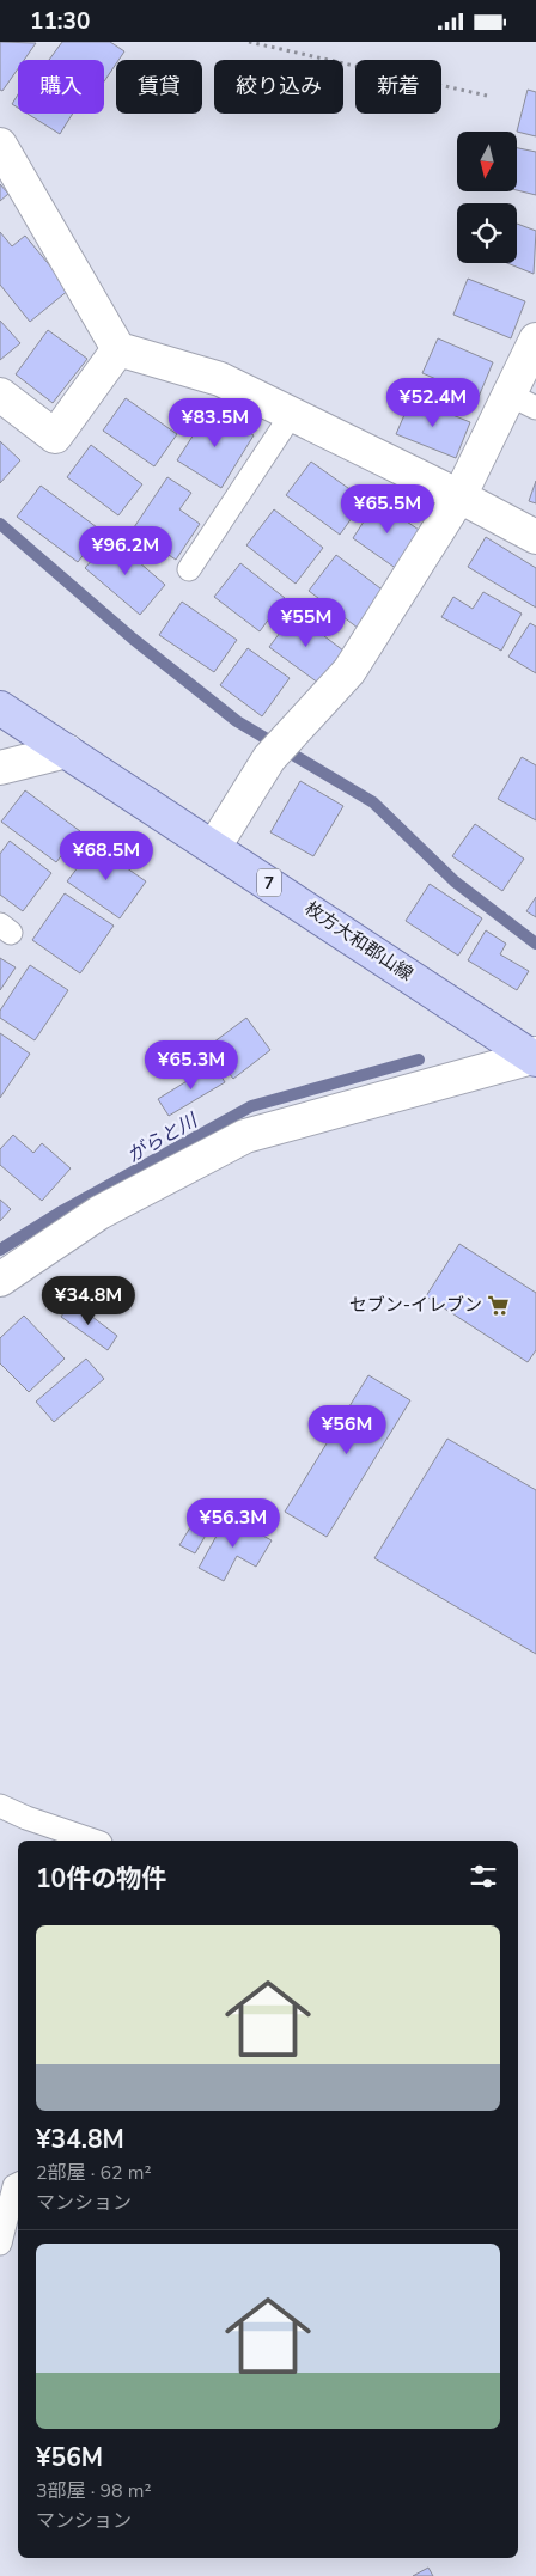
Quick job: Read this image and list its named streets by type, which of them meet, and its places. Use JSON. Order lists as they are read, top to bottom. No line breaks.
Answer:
{"streets":{"main road":["7","枚方大和郡山線"]},"water":["がらと川"],"places":{"supermarket":["セブン-イレブン"]},"north":"bottom","page":{"status":"11:30","chip":["購入","賃貸","絞り込み","新着"],"price":["¥52.4M","¥83.5M","¥65.5M","¥96.2M","¥55M","¥68.5M","¥65.3M","¥34.8M","¥56M","¥56.3M"],"heading":"10件の物件","list":[{"name":"¥34.8M","note":"2部屋 · 62 m² · マンション"},{"name":"¥56M","note":"3部屋 · 98 m² · マンション"}]}}
